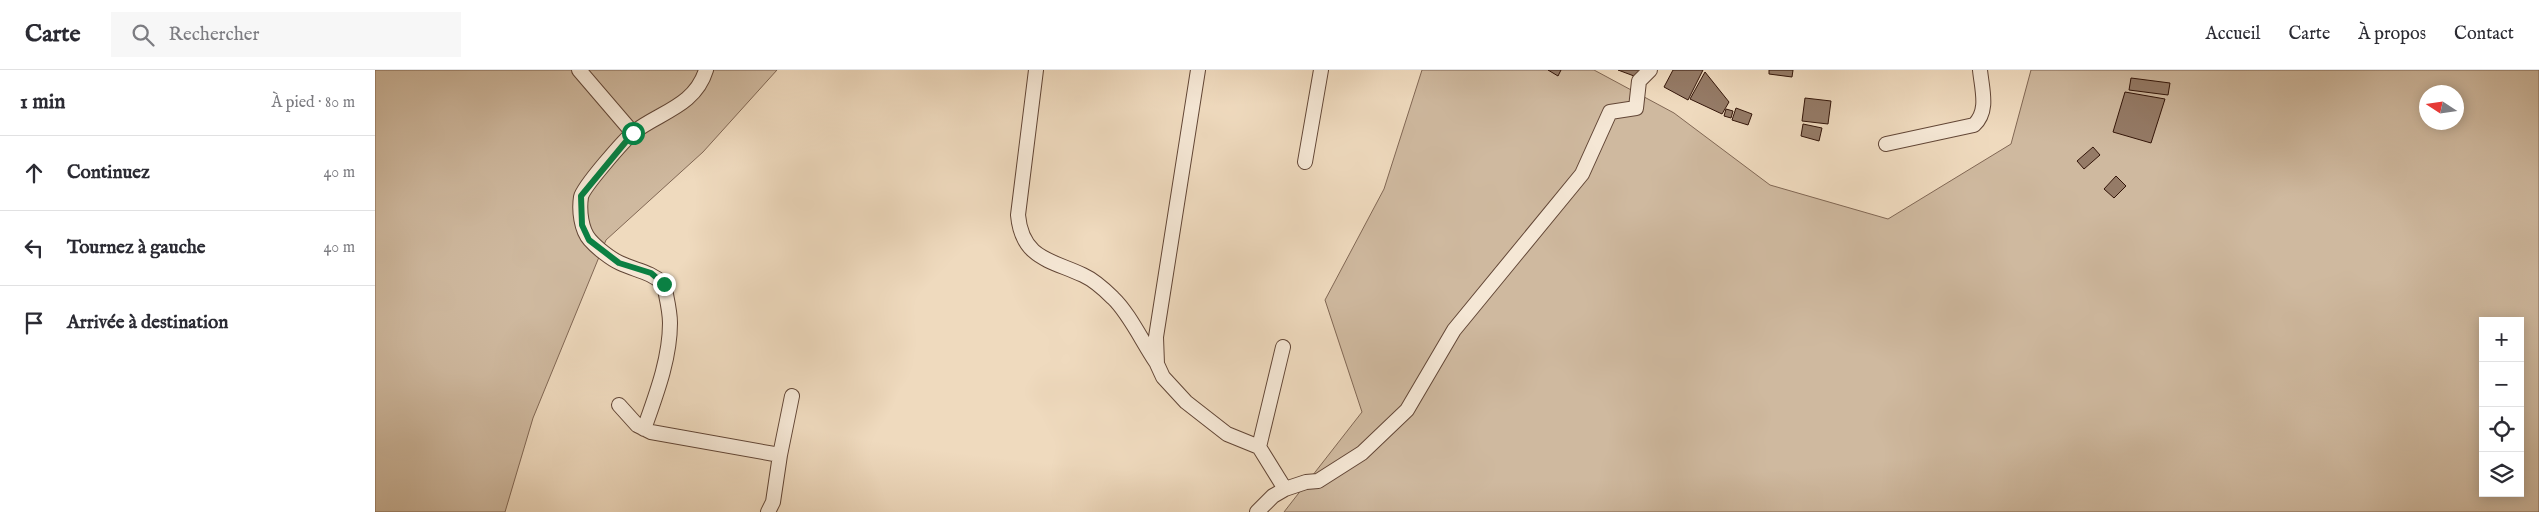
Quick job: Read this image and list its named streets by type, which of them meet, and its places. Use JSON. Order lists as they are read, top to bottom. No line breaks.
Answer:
{"north":"left","page":{"header":"Carte","search":"Rechercher","nav":["Accueil","Carte","À propos","Contact"],"heading":["1 min","À pied · 80 m"],"list":[["Continuez","40 m"],["Tournez à gauche","40 m"],"Arrivée à destination"],"map_buttons":["+","−"]}}
